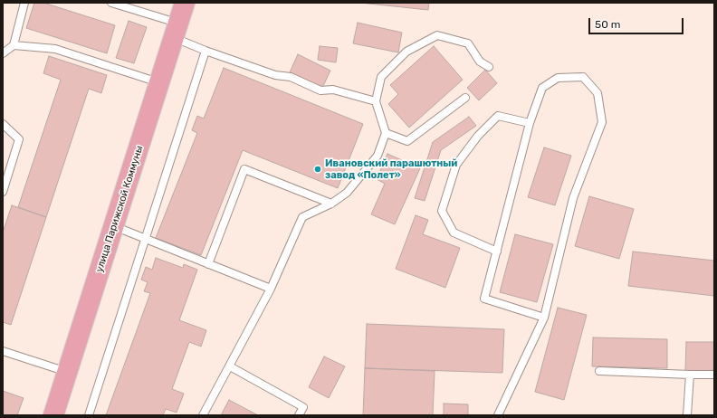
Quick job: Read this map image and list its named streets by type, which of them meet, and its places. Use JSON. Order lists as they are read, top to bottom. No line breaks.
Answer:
{"streets":{"main road":["улица Парижской Коммуны"]},"places":["Ивановский парашютный завод «Полет»"],"scale_bar":"50 m"}
